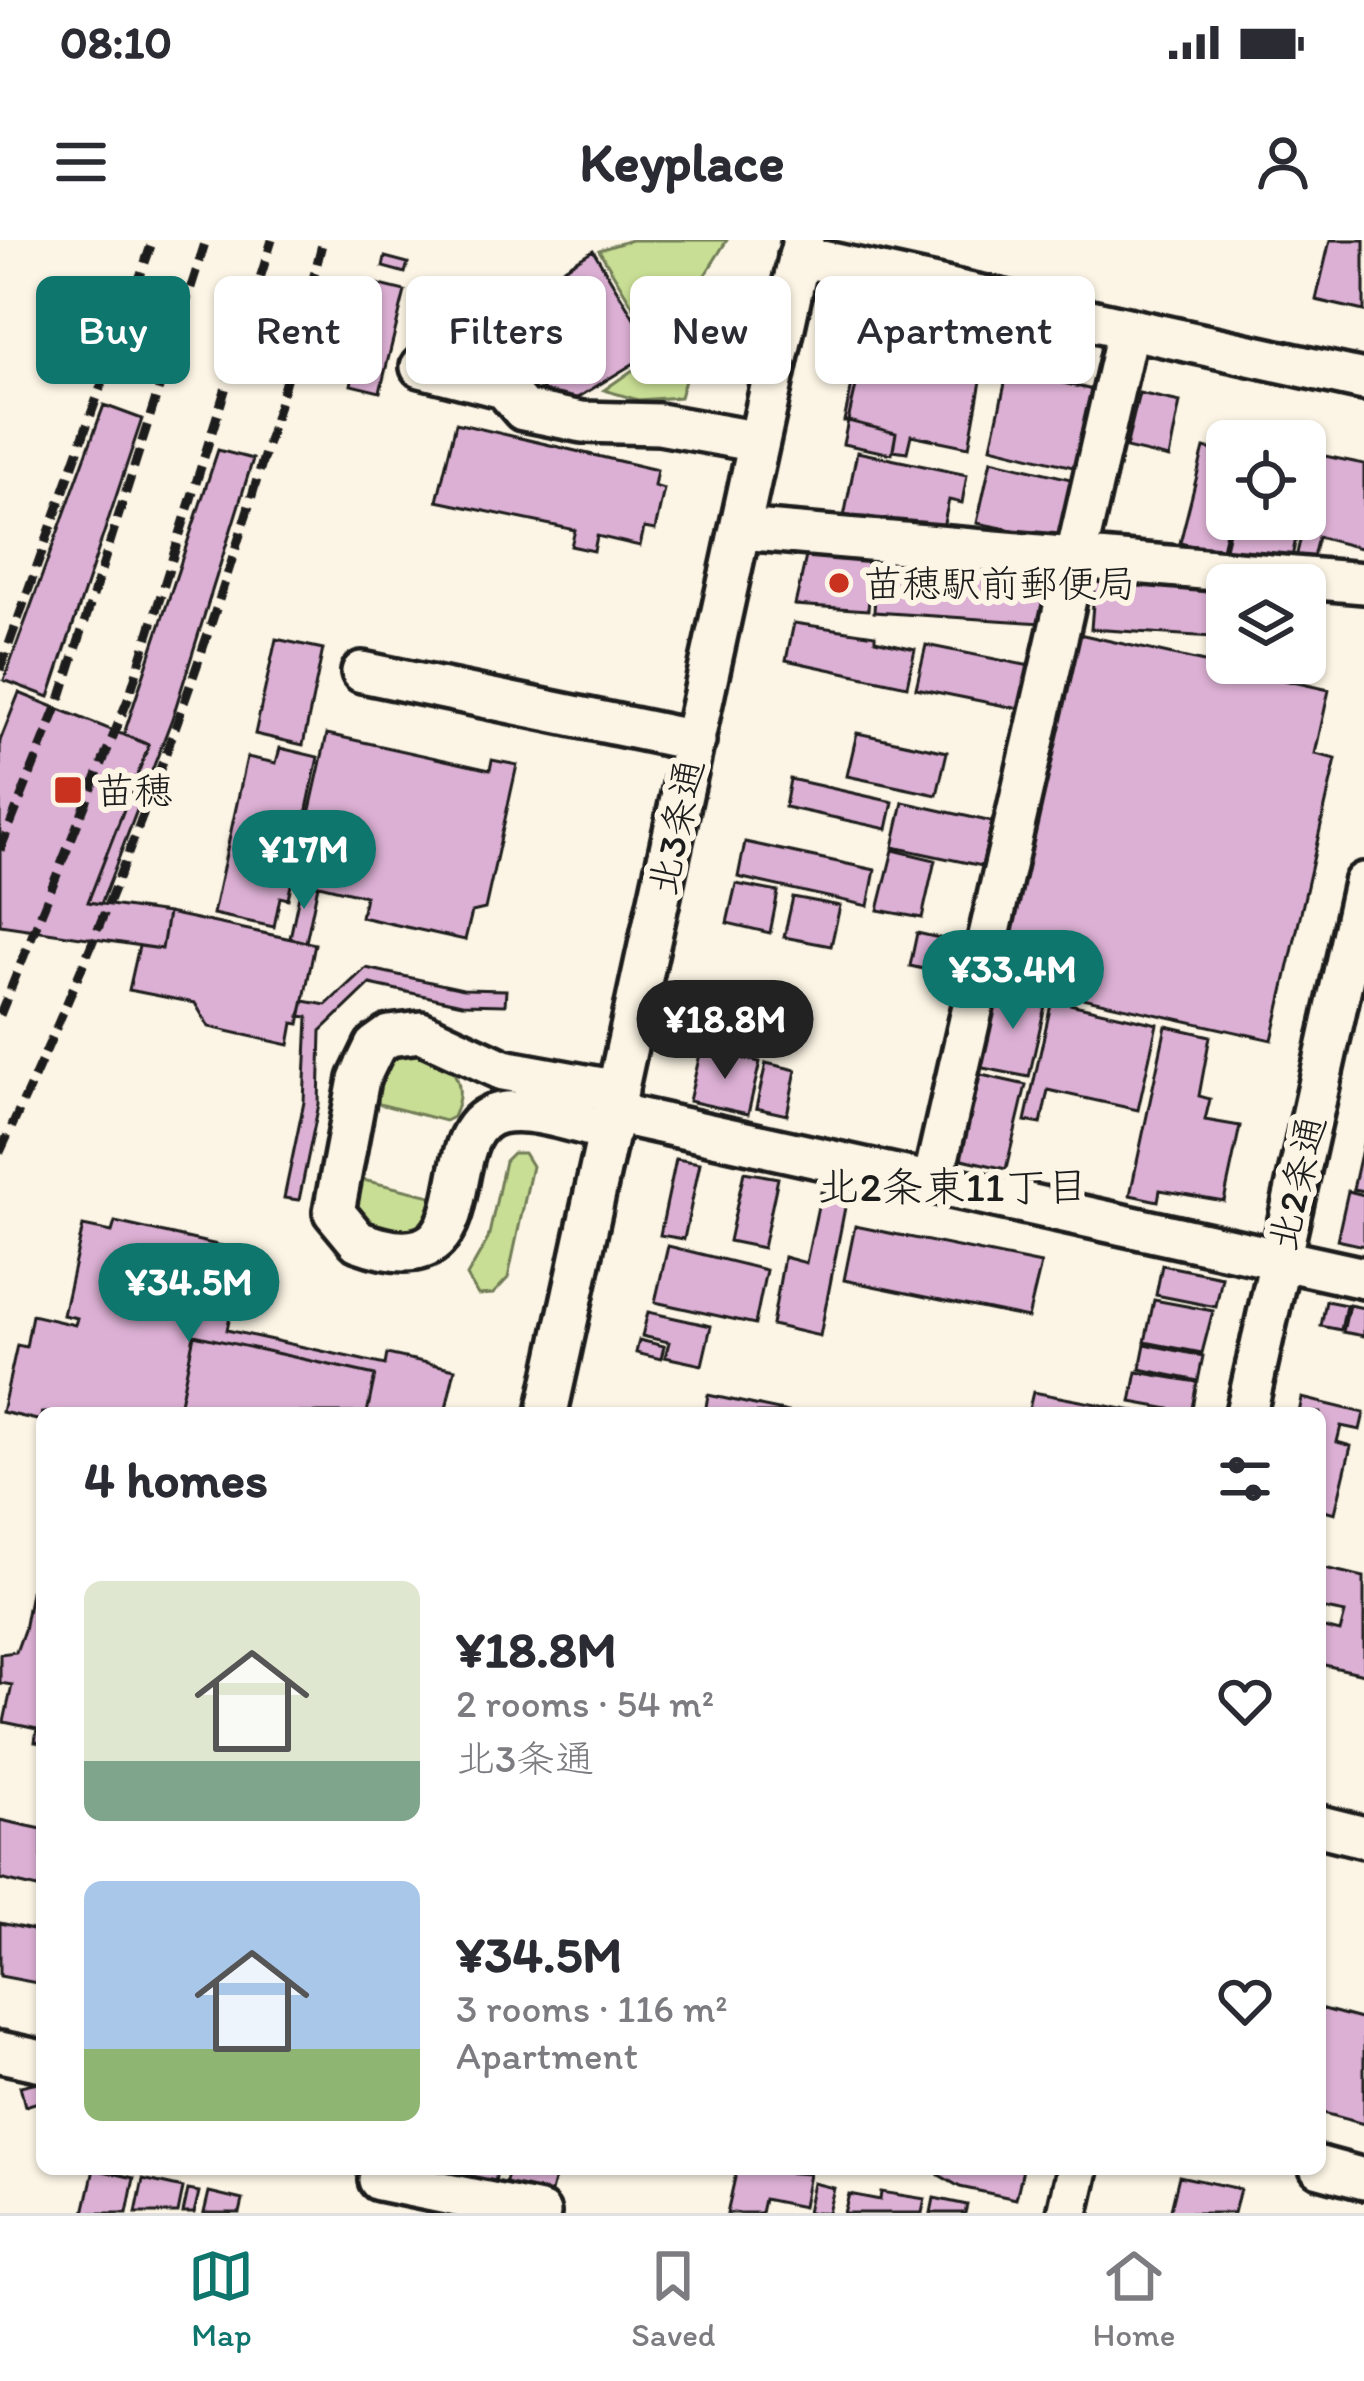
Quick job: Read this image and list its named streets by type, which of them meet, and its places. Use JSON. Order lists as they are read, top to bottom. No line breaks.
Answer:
{"streets":{"street":["北3条通","北2条通"]},"districts":["北2条東11丁目"],"places":{"other":["苗穂駅前郵便局"],"transit":["苗穂"]},"page":{"status":"08:10","header":"Keyplace","chip":["Buy","Rent","Filters","New","Apartment"],"price":["¥17M","¥33.4M","¥18.8M","¥34.5M"],"heading":"4 homes","list":[{"name":"¥18.8M","note":"2 rooms · 54 m² · 北3条通"},{"name":"¥34.5M","note":"3 rooms · 116 m² · Apartment"}],"tabs":["Map","Saved","Home"]}}
